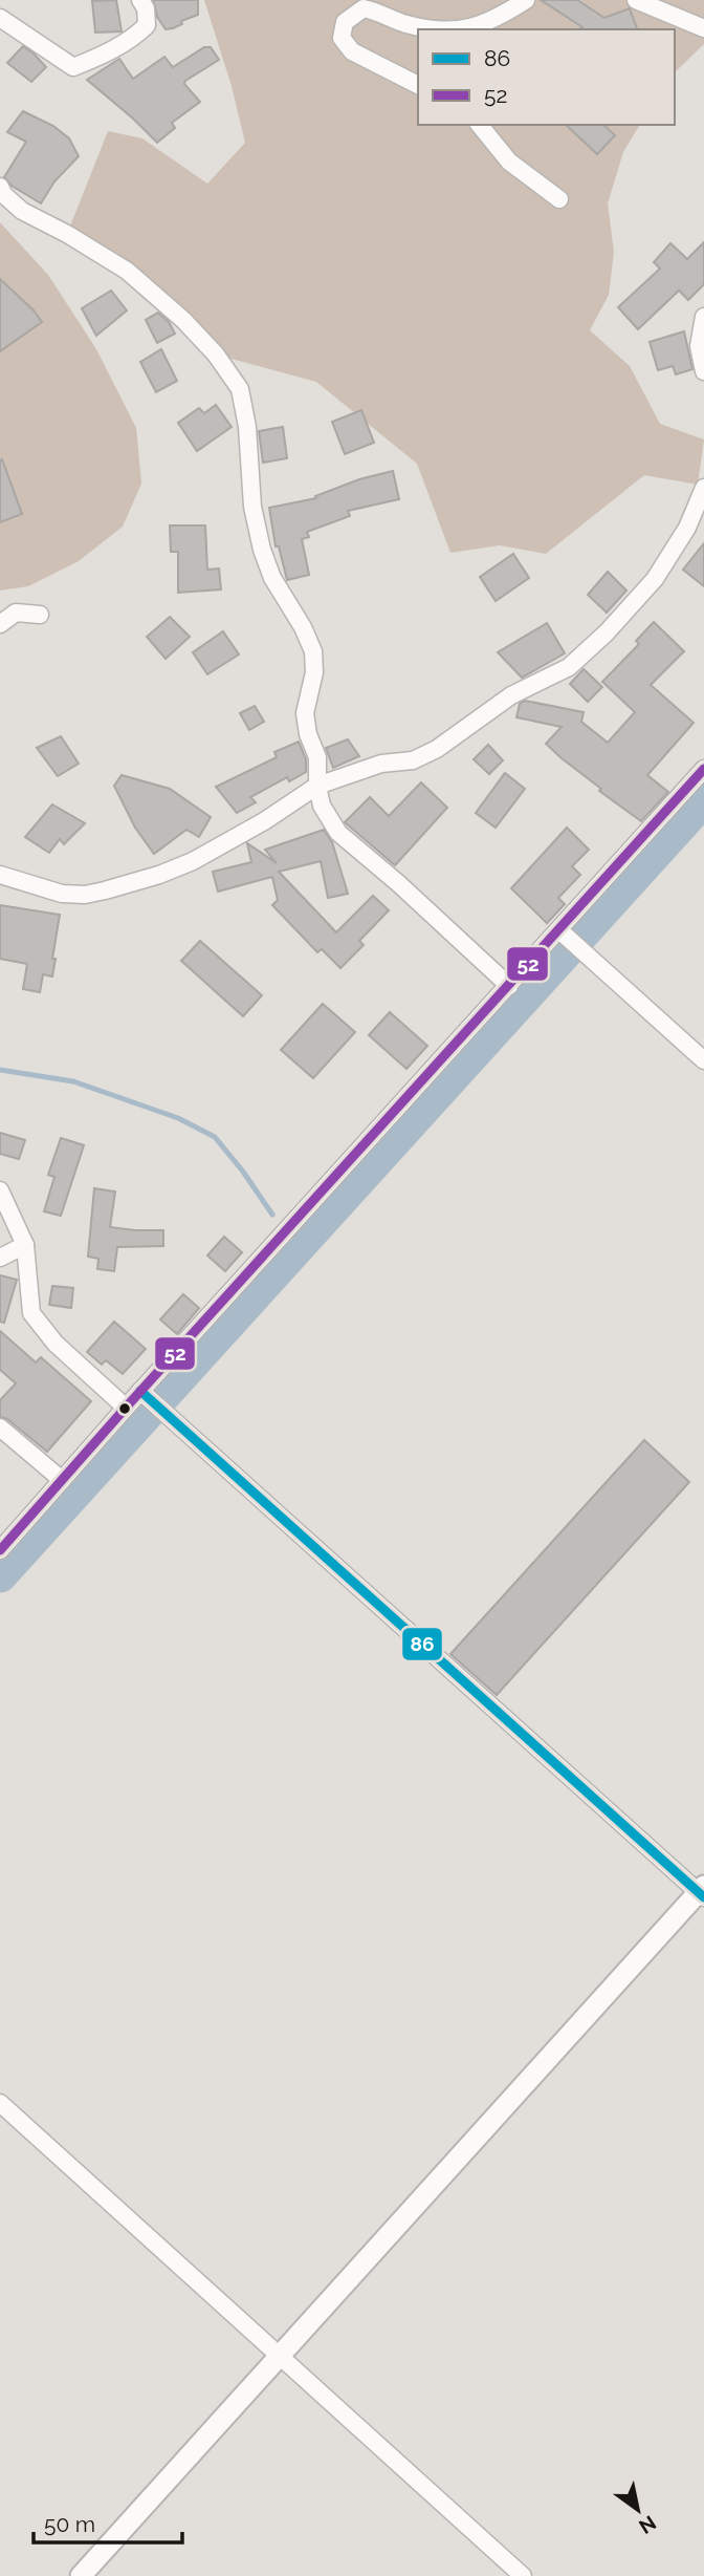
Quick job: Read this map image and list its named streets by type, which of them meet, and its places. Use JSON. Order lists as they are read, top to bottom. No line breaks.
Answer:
{"lines":["transit line 52","transit line 86"],"legend":["86","52"],"scale_bar":"50 m","north":"bottom right"}
